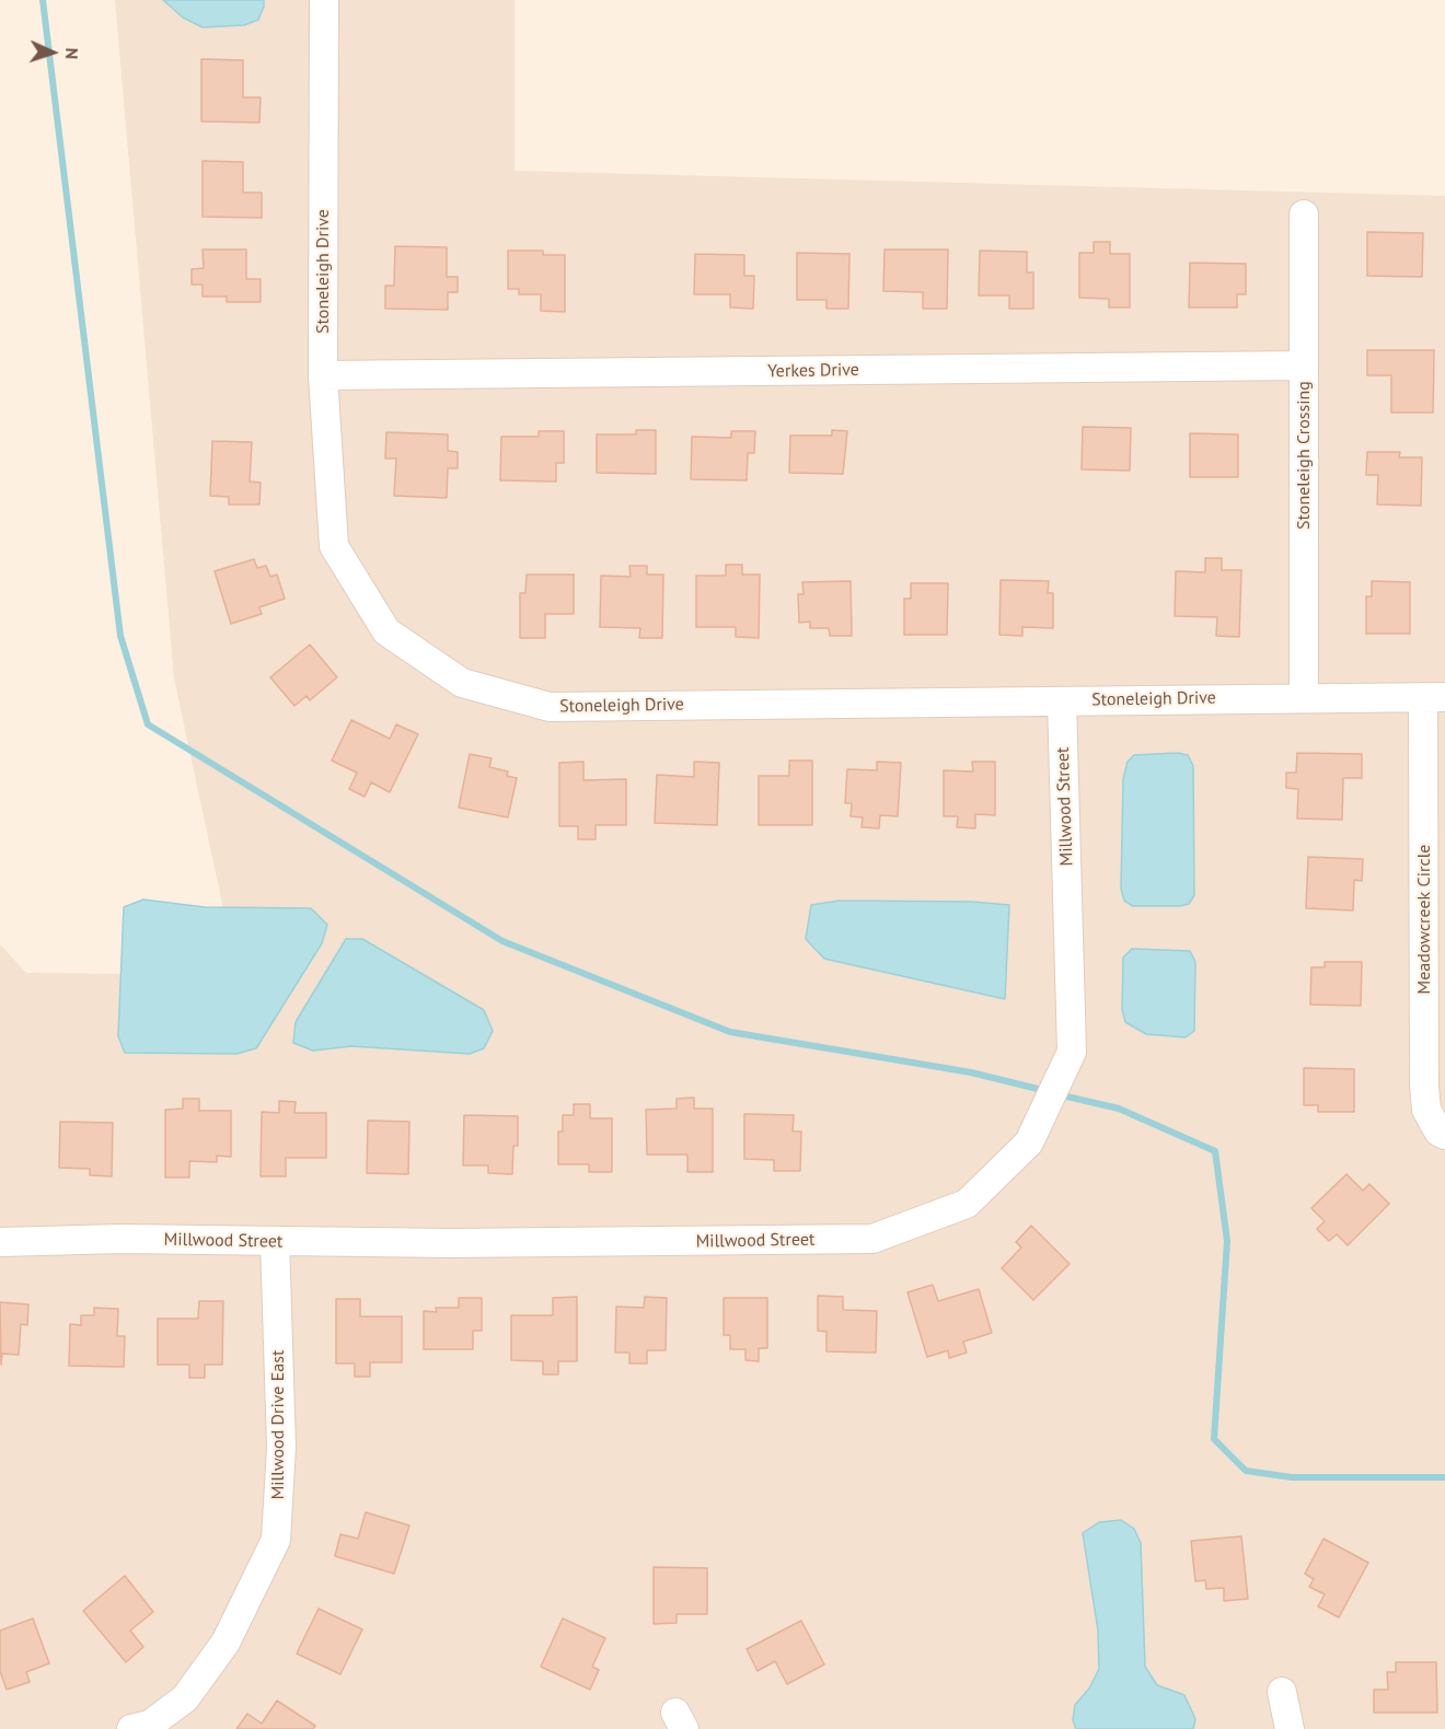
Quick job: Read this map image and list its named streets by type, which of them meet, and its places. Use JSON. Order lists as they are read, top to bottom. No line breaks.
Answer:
{"streets":{"street":["Stoneleigh Drive","Yerkes Drive","Stoneleigh Crossing","Millwood Street","Meadowcreek Circle","Millwood Drive East"]},"crossings":[["Stoneleigh Drive","Yerkes Drive"],["Stoneleigh Drive","Stoneleigh Crossing"],["Stoneleigh Drive","Millwood Street"],["Stoneleigh Drive","Meadowcreek Circle"],["Yerkes Drive","Stoneleigh Crossing"],["Millwood Street","Millwood Drive East"]],"north":"right"}
